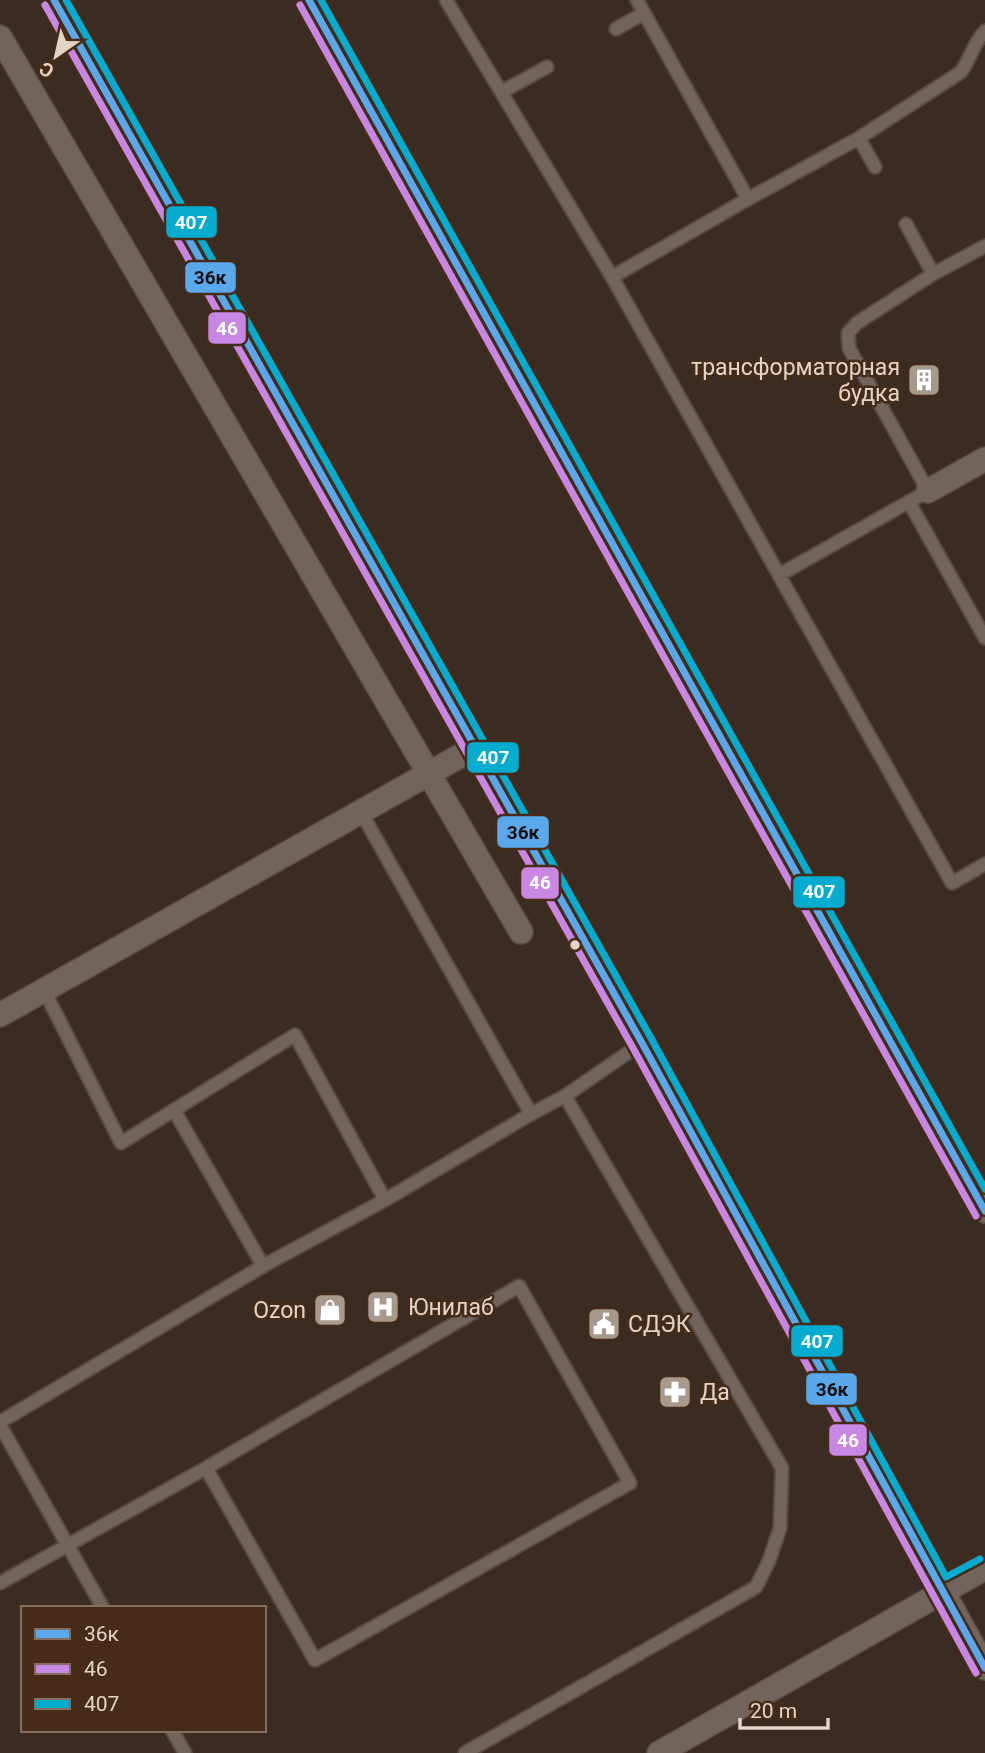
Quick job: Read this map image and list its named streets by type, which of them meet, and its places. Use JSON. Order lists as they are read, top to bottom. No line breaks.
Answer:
{"places":{"building":["трансформаторная будка"],"hospital":["Юнилаб"],"shop":["Ozon"],"public building":["СДЭК"],"pharmacy":["Да"]},"lines":["transit line 36к","transit line 407","transit line 46"],"legend":["36к","46","407"],"scale_bar":"20 m","north":"bottom left"}
